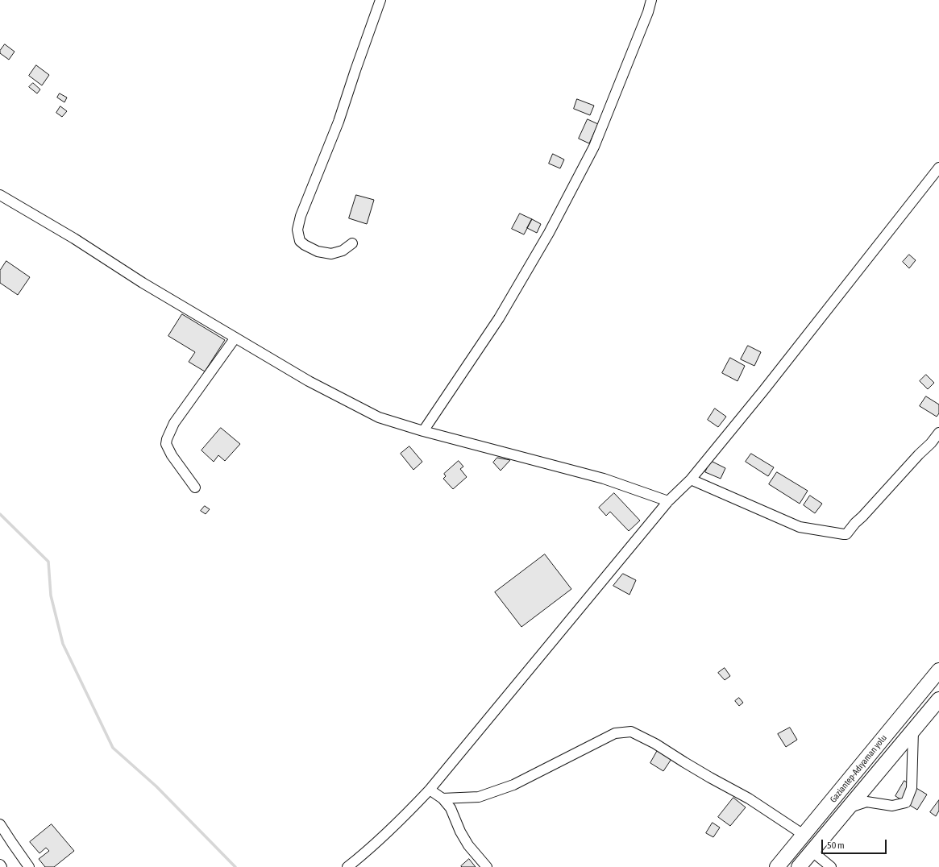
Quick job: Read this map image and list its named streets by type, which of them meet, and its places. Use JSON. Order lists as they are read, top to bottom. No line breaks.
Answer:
{"streets":{"highway":["Gaziantep-Adıyaman yolu"]},"scale_bar":"50 m"}
